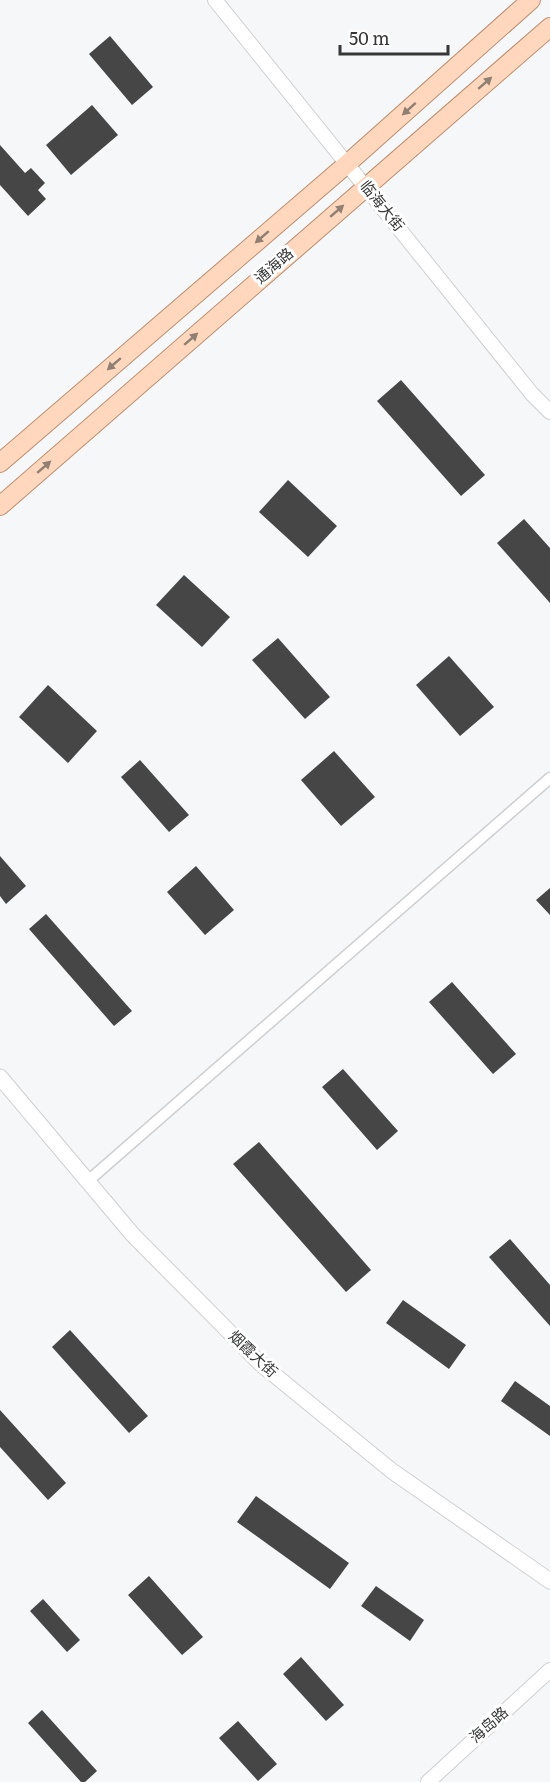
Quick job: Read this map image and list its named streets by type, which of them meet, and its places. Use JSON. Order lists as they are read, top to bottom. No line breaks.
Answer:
{"streets":{"main road":["通海路","烟霞大街"],"street":["临海大街","海岛路"]},"crossings":[["临海大街","通海路"]],"scale_bar":"50 m"}
